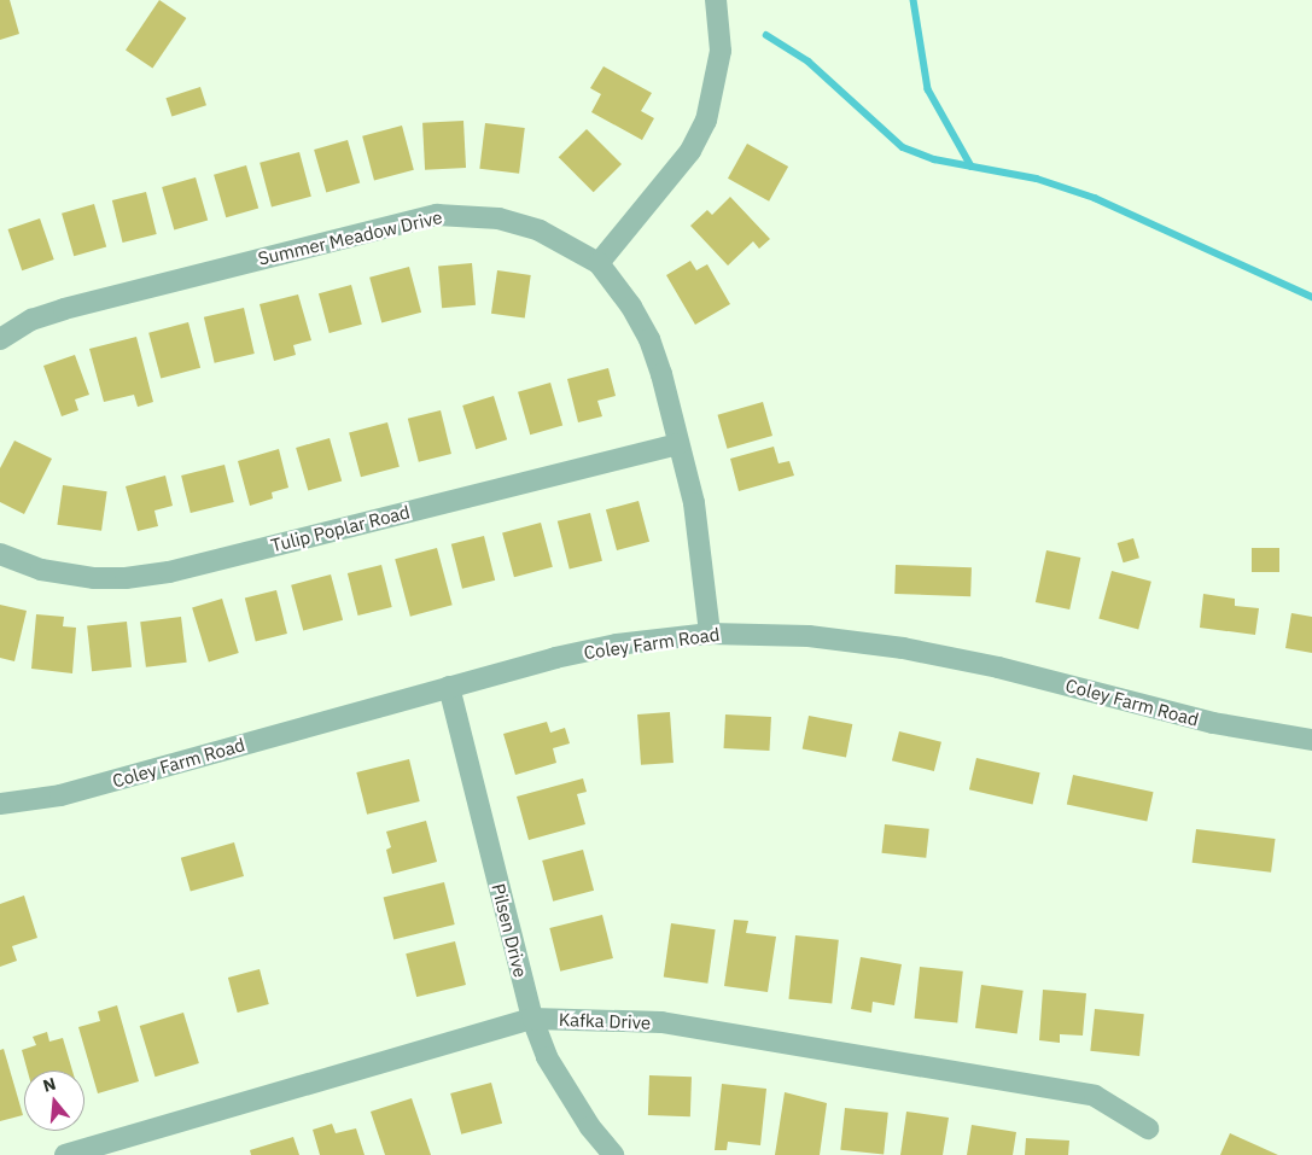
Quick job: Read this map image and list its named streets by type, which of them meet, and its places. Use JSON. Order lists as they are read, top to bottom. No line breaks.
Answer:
{"streets":{"street":["Summer Meadow Drive","Tulip Poplar Road","Coley Farm Road","Pilsen Drive","Kafka Drive"]},"crossings":[["Summer Meadow Drive","Tulip Poplar Road"],["Summer Meadow Drive","Coley Farm Road"],["Coley Farm Road","Pilsen Drive"],["Pilsen Drive","Kafka Drive"]],"north":"top"}
